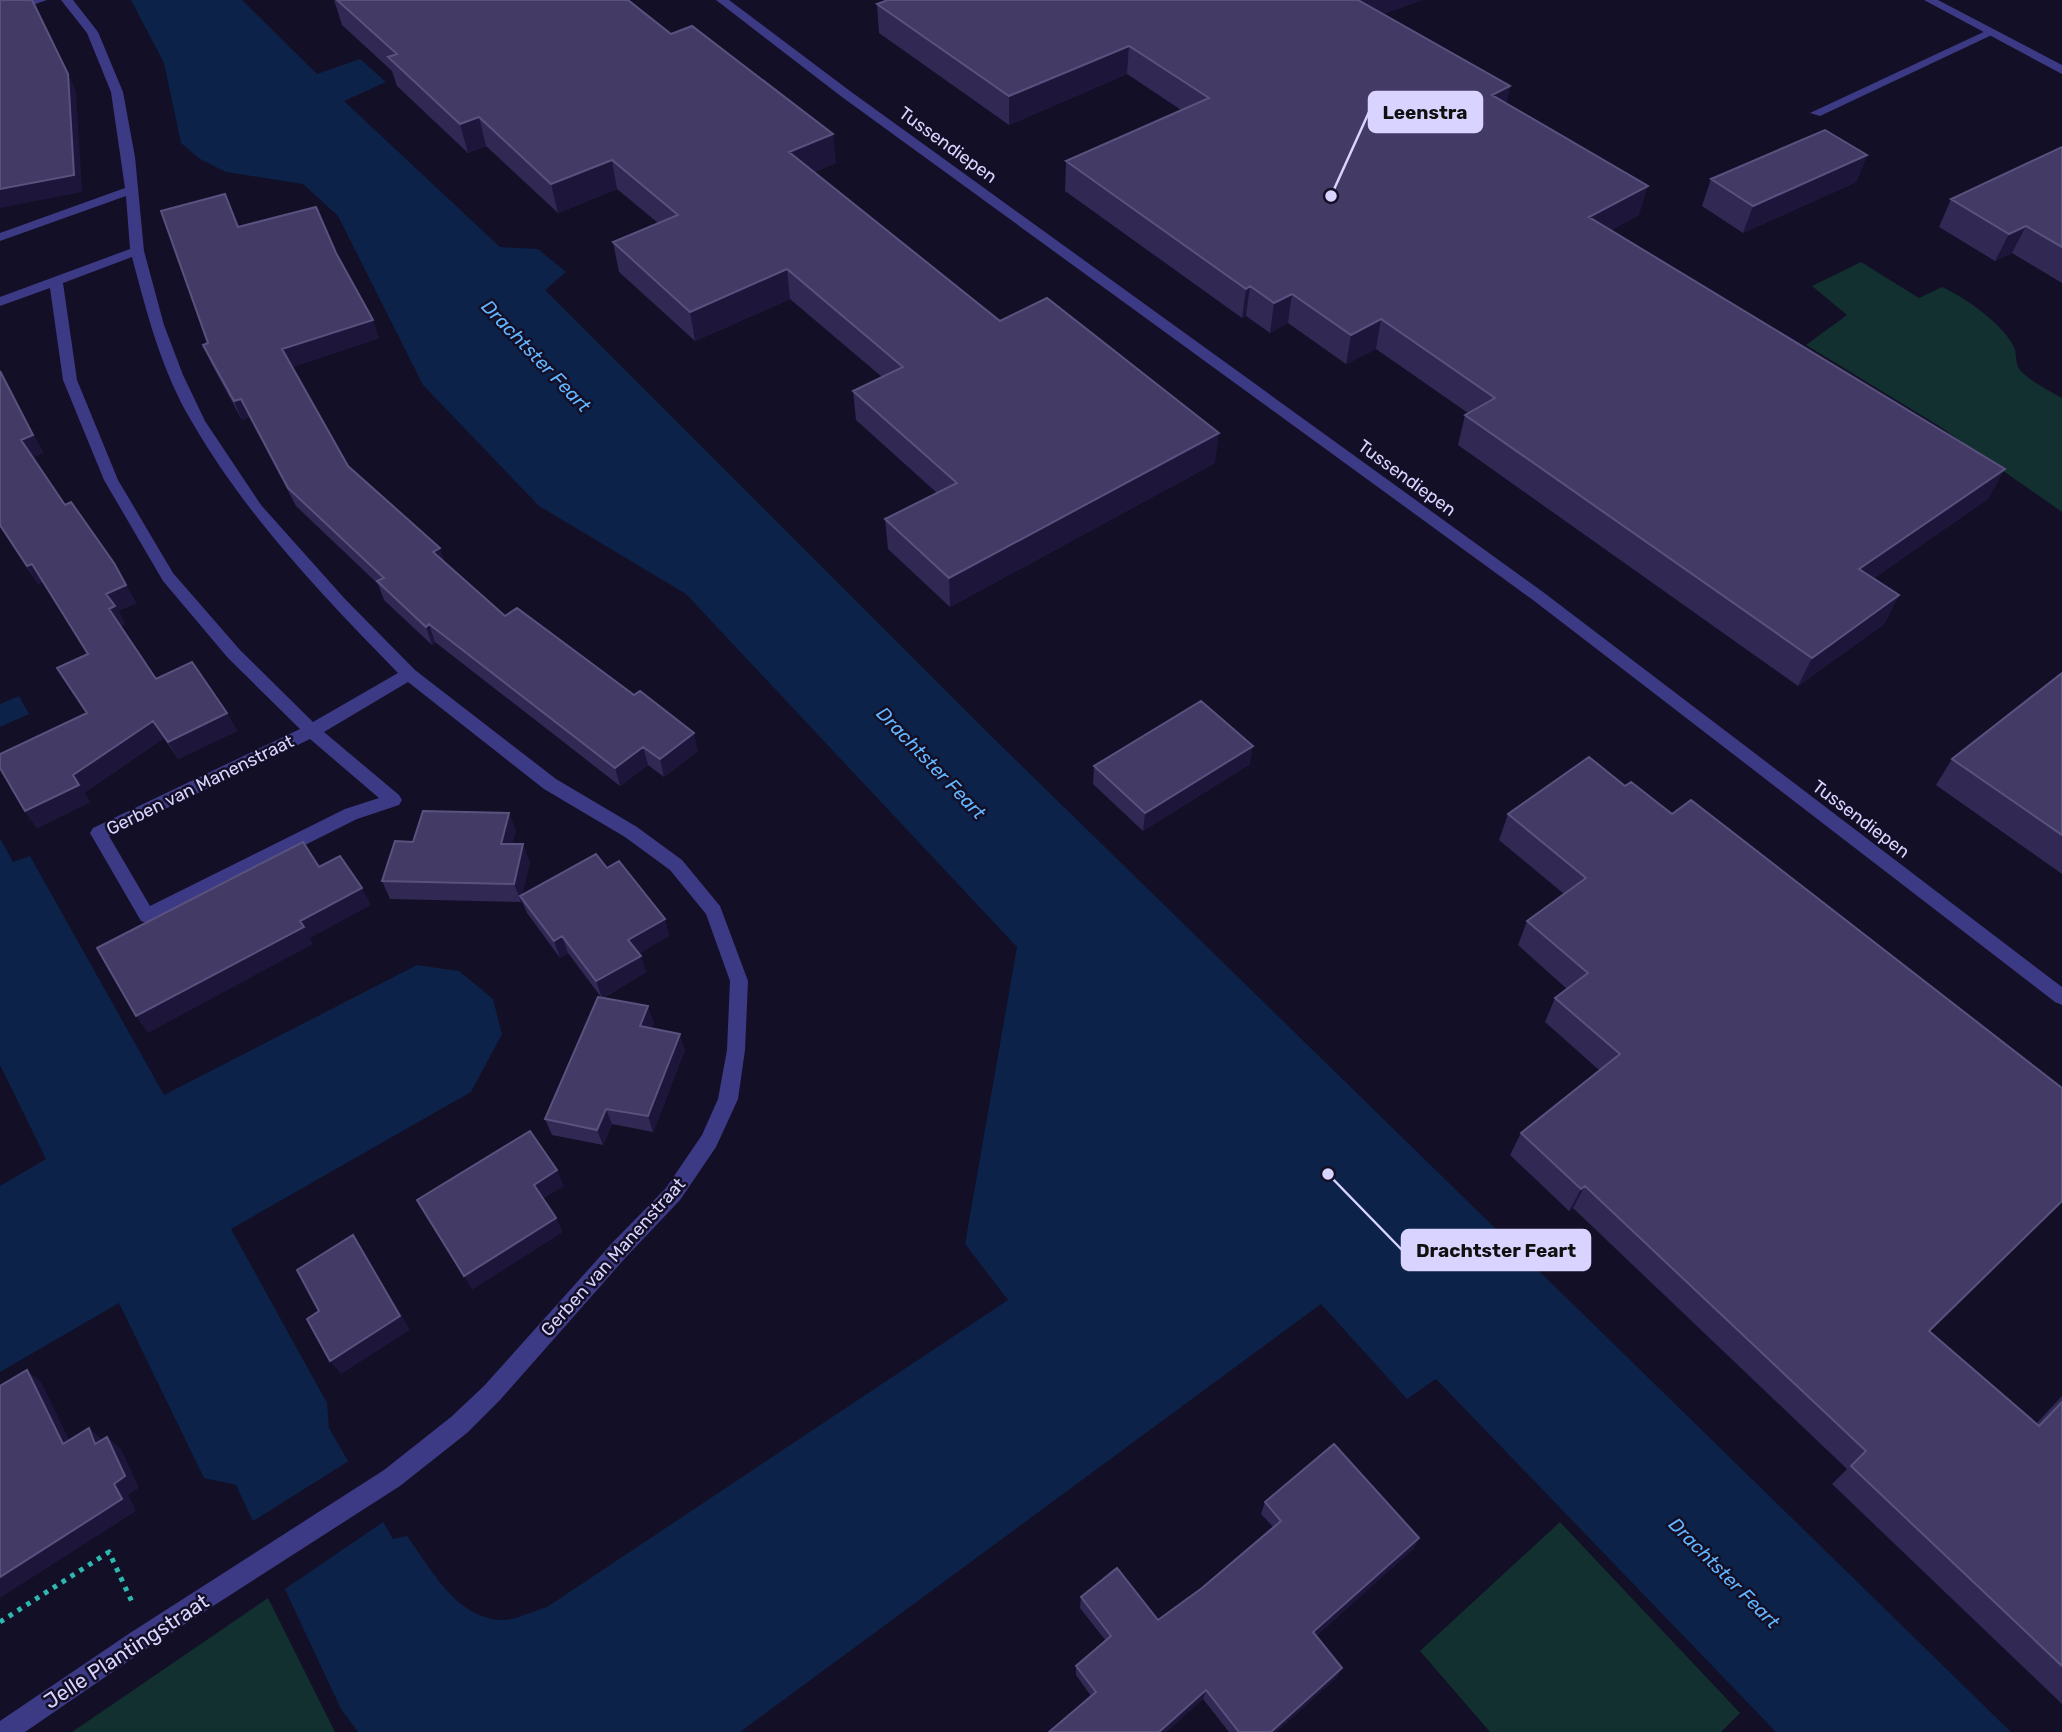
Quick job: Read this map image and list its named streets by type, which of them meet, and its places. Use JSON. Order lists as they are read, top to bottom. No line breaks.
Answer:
{"streets":{"street":["Tussendiepen","Gerben van Manenstraat","Jelle Plantingstraat"]},"crossings":[["Gerben van Manenstraat","Jelle Plantingstraat"]],"water":["Drachtster Feart"],"places":["Leenstra","Drachtster Feart"]}
